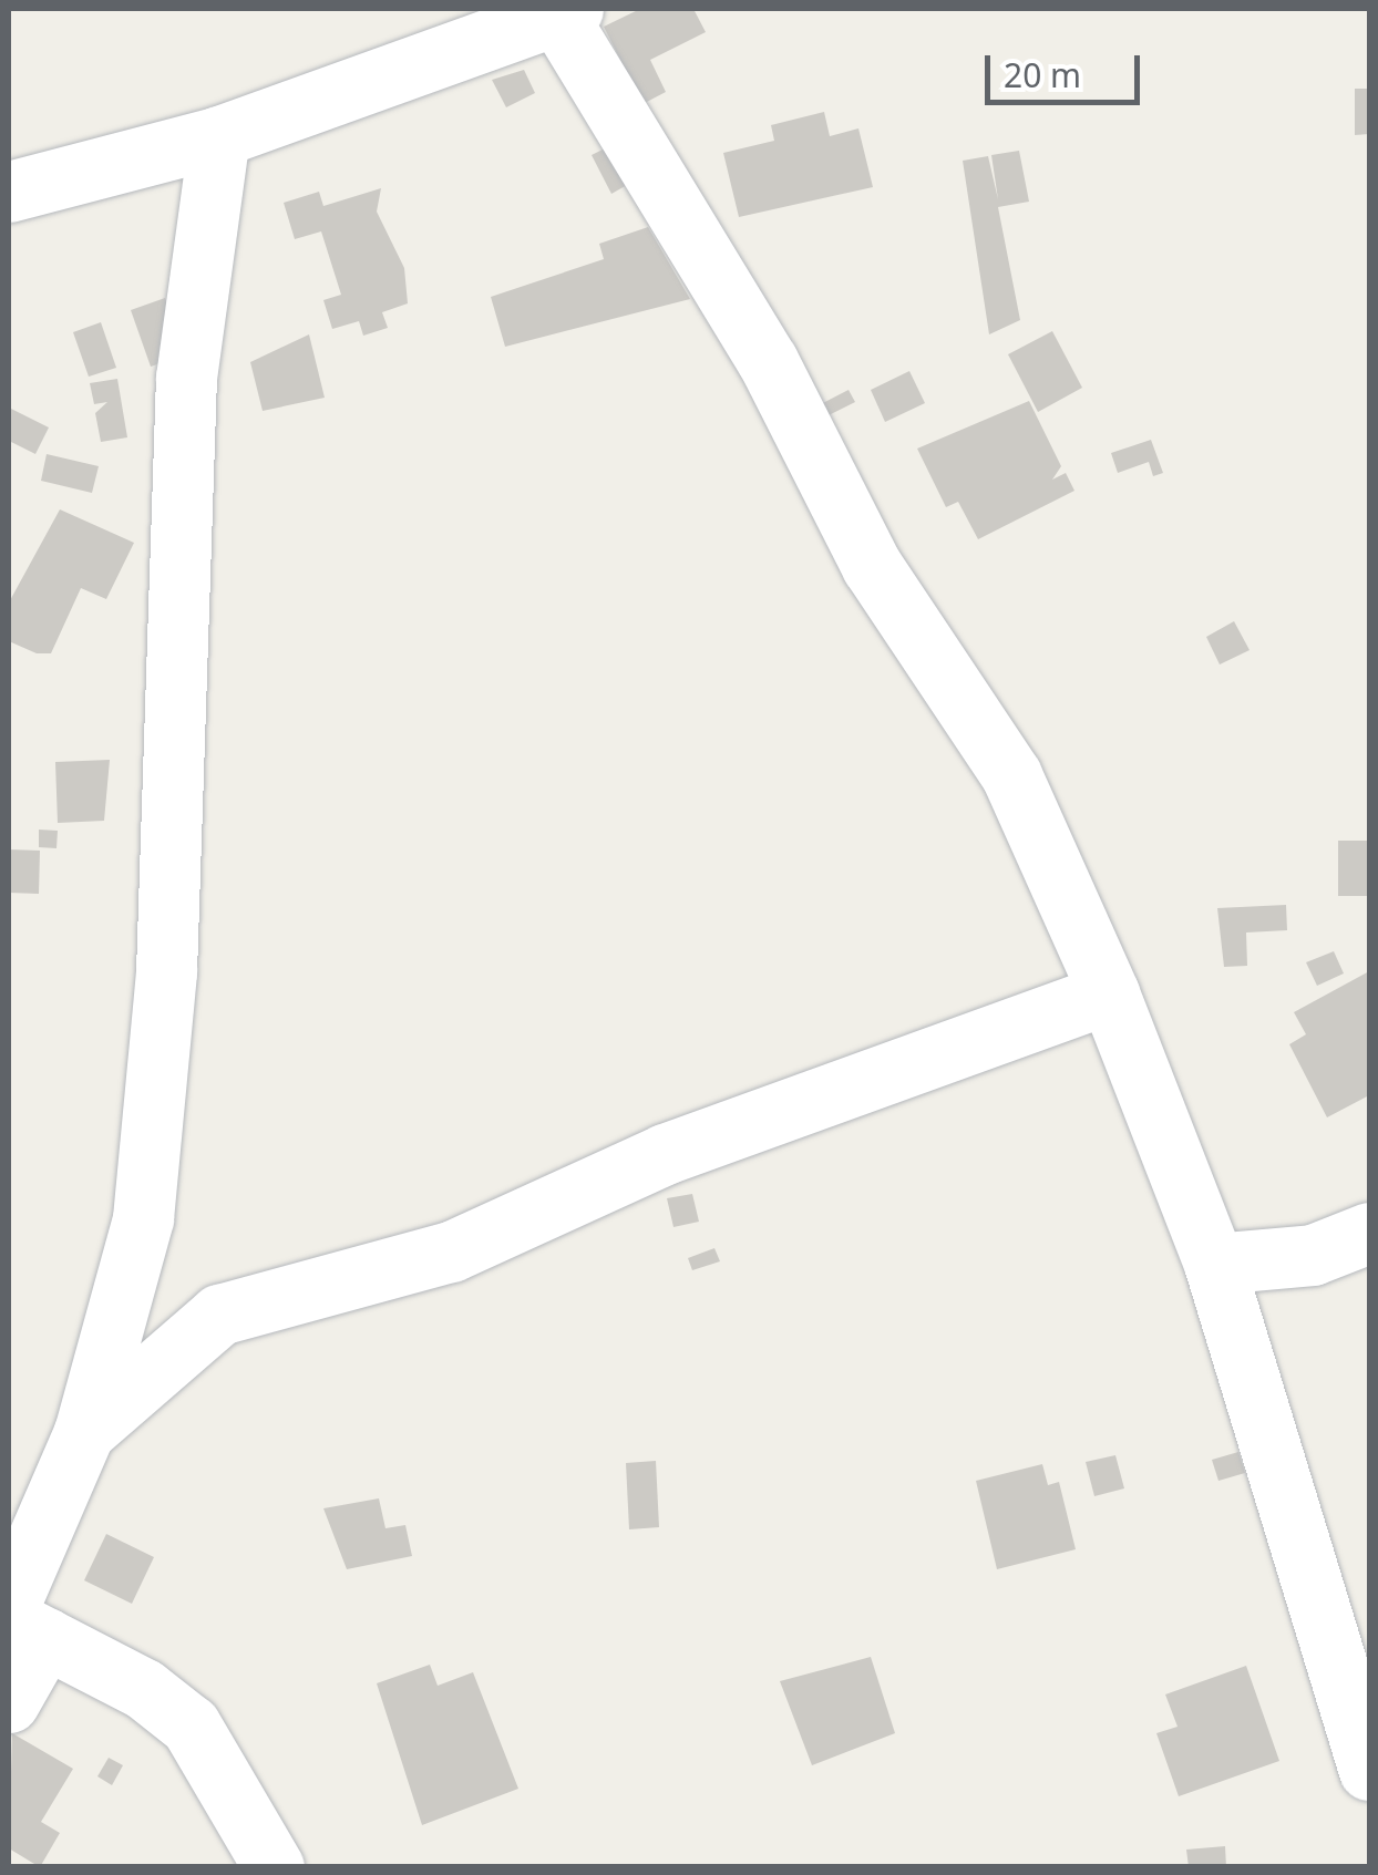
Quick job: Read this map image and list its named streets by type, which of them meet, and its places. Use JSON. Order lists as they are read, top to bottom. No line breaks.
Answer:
{"scale_bar":"20 m"}
